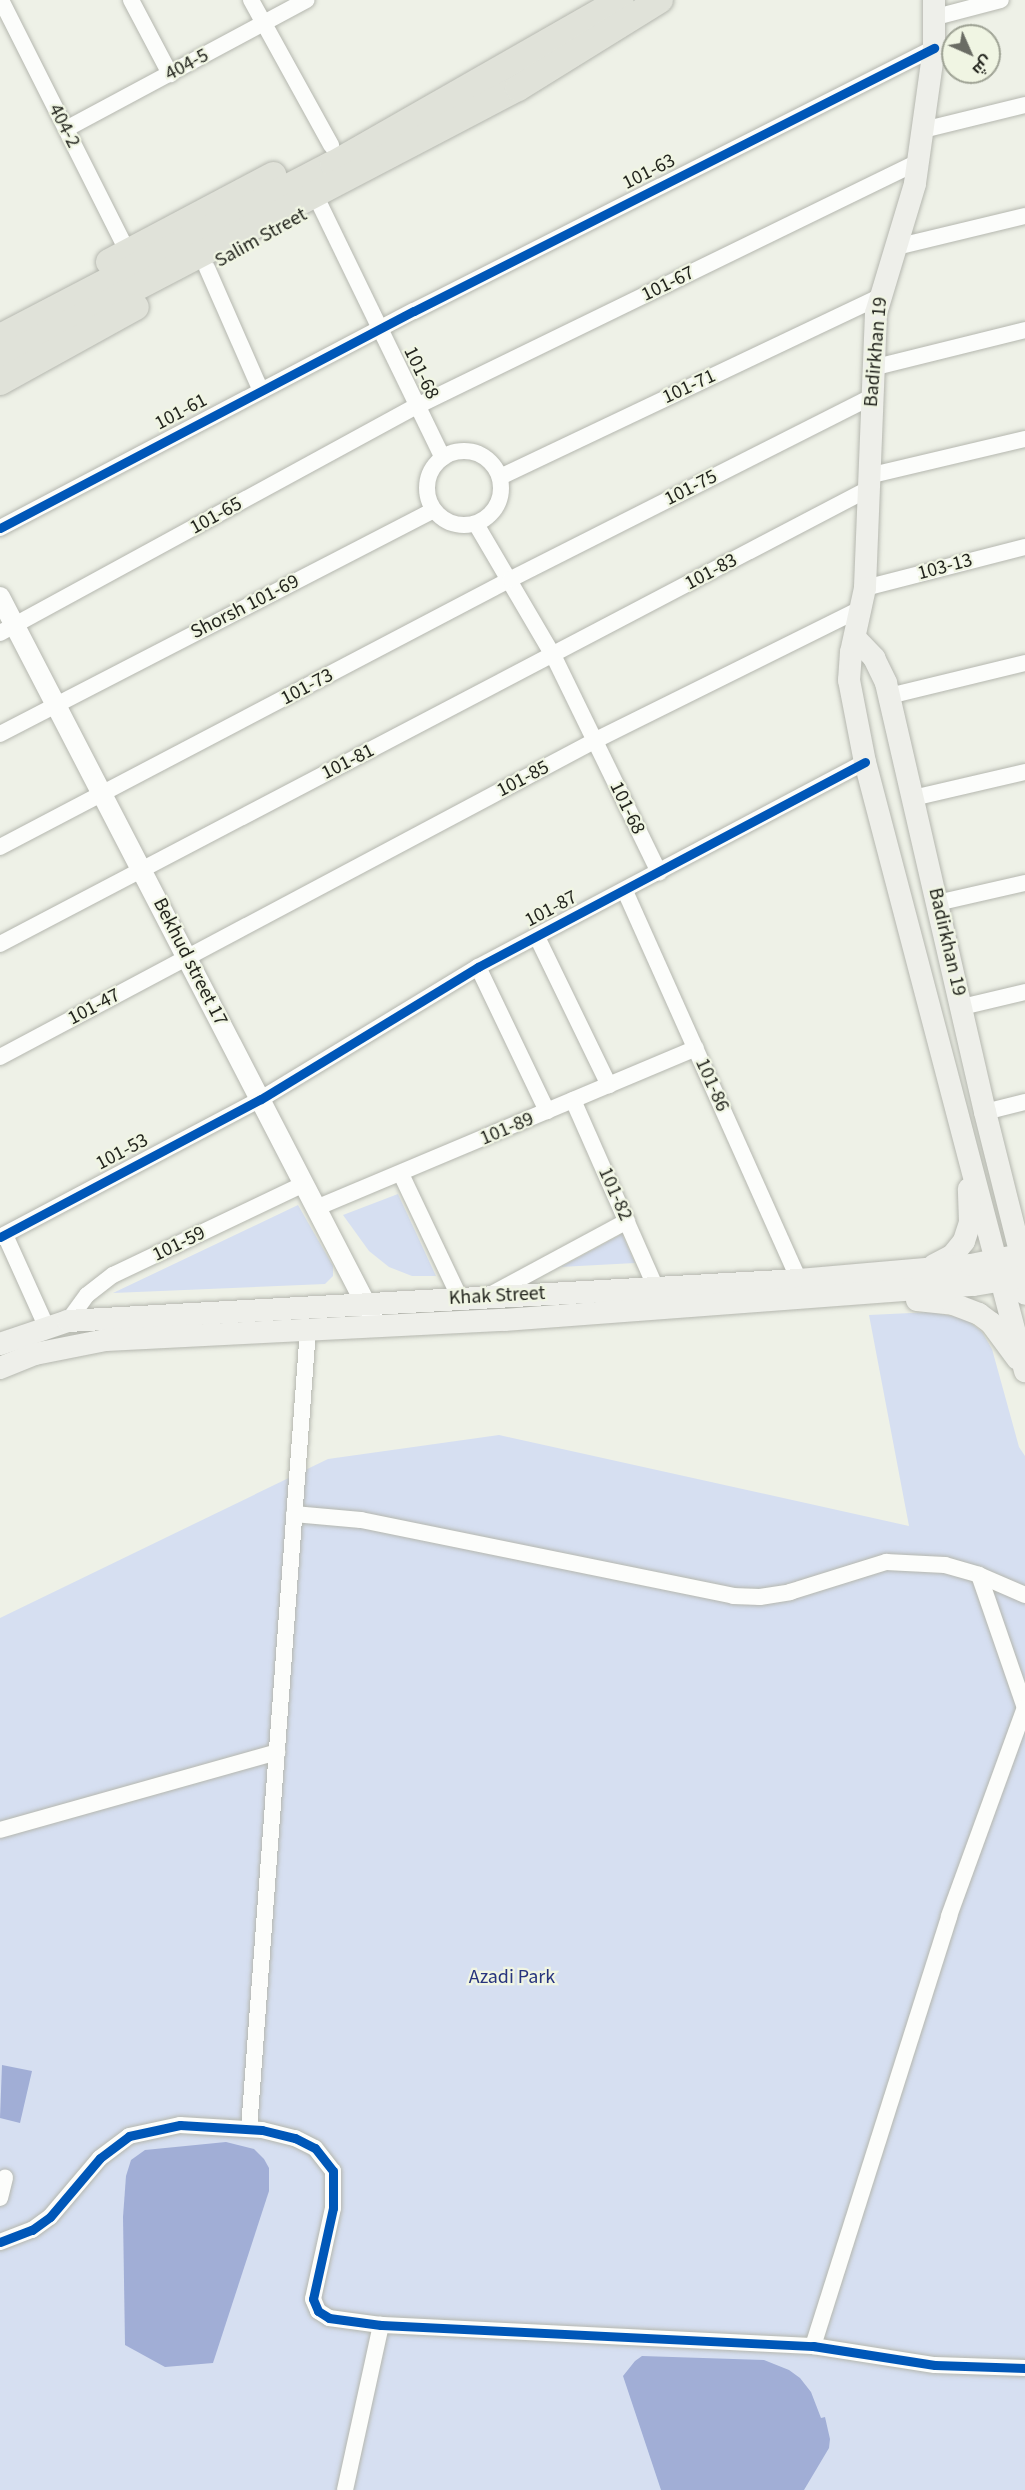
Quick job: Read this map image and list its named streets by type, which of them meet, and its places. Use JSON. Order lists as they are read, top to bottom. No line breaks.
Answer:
{"streets":{"main road":["Salim Street","Badirkhan 19","Khak Street"],"street":["404-5","404-2","101-63","101-67","101-68","101-71","101-61","101-75","101-65","103-13","101-83","Shorsh 101-69","101-73","101-81","101-85","101-87","Bekhud street 17","101-47","101-86","101-89","101-53","101-82","101-59"]},"crossings":[["404-5","404-2"],["404-2","Salim Street"],["101-63","Badirkhan 19"],["101-63","101-68"],["101-63","101-61"],["Salim Street","101-68"],["101-67","Badirkhan 19"],["101-67","101-68"],["101-67","101-65"],["Badirkhan 19","101-71"],["Badirkhan 19","101-75"],["Badirkhan 19","103-13"],["Badirkhan 19","101-83"],["Badirkhan 19","101-85"],["Badirkhan 19","101-87"],["Badirkhan 19","Khak Street"],["101-68","101-71"],["101-68","101-61"],["101-68","101-75"],["101-68","101-65"],["101-68","101-83"],["101-68","Shorsh 101-69"],["101-68","101-73"],["101-68","101-81"],["101-68","101-85"],["101-68","101-87"],["101-71","Shorsh 101-69"],["101-75","101-73"],["101-65","Bekhud street 17"],["103-13","101-85"],["101-83","101-81"],["Shorsh 101-69","Bekhud street 17"],["101-73","Bekhud street 17"],["101-81","Bekhud street 17"],["101-85","Bekhud street 17"],["101-85","101-47"],["101-87","Bekhud street 17"],["101-87","101-86"],["101-87","101-53"],["Bekhud street 17","101-47"],["Bekhud street 17","101-89"],["Bekhud street 17","101-53"],["Bekhud street 17","101-59"],["Bekhud street 17","Khak Street"],["101-86","101-89"],["101-86","Khak Street"],["101-89","101-82"],["101-82","Khak Street"],["101-59","Khak Street"]],"parks":["Azadi Park"],"north":"bottom right"}
